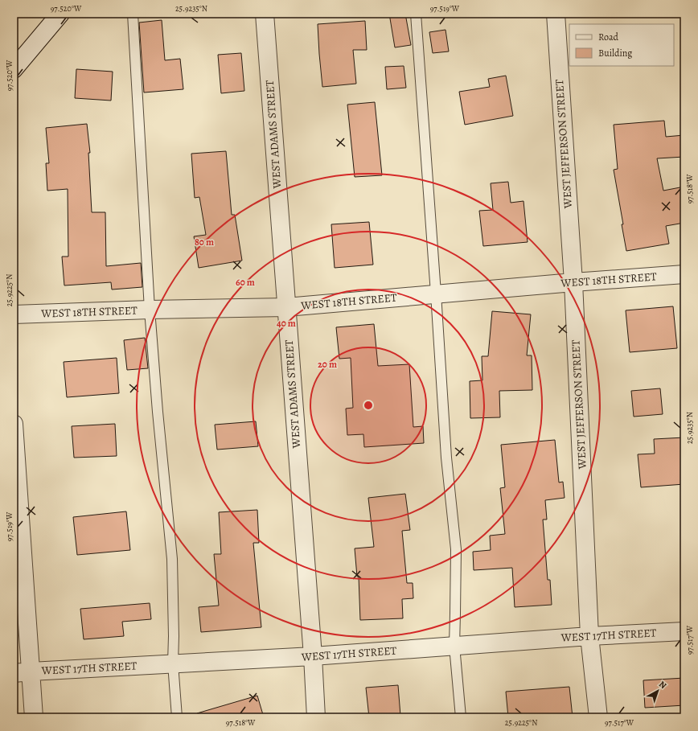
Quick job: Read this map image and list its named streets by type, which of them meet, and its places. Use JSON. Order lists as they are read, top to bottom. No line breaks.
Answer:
{"streets":{"street":["WEST ADAMS STREET","WEST JEFFERSON STREET","WEST 18TH STREET","WEST 17TH STREET"]},"crossings":[["WEST ADAMS STREET","WEST 18TH STREET"],["WEST ADAMS STREET","WEST 17TH STREET"],["WEST JEFFERSON STREET","WEST 18TH STREET"],["WEST JEFFERSON STREET","WEST 17TH STREET"]],"legend":["Road","Building"],"north":"top right","coordinates":["97.520°W","25.9235°N","97.519°W","97.518°W","25.9225°N","97.517°W"],"rings":["80 m","60 m","40 m","20 m"]}
